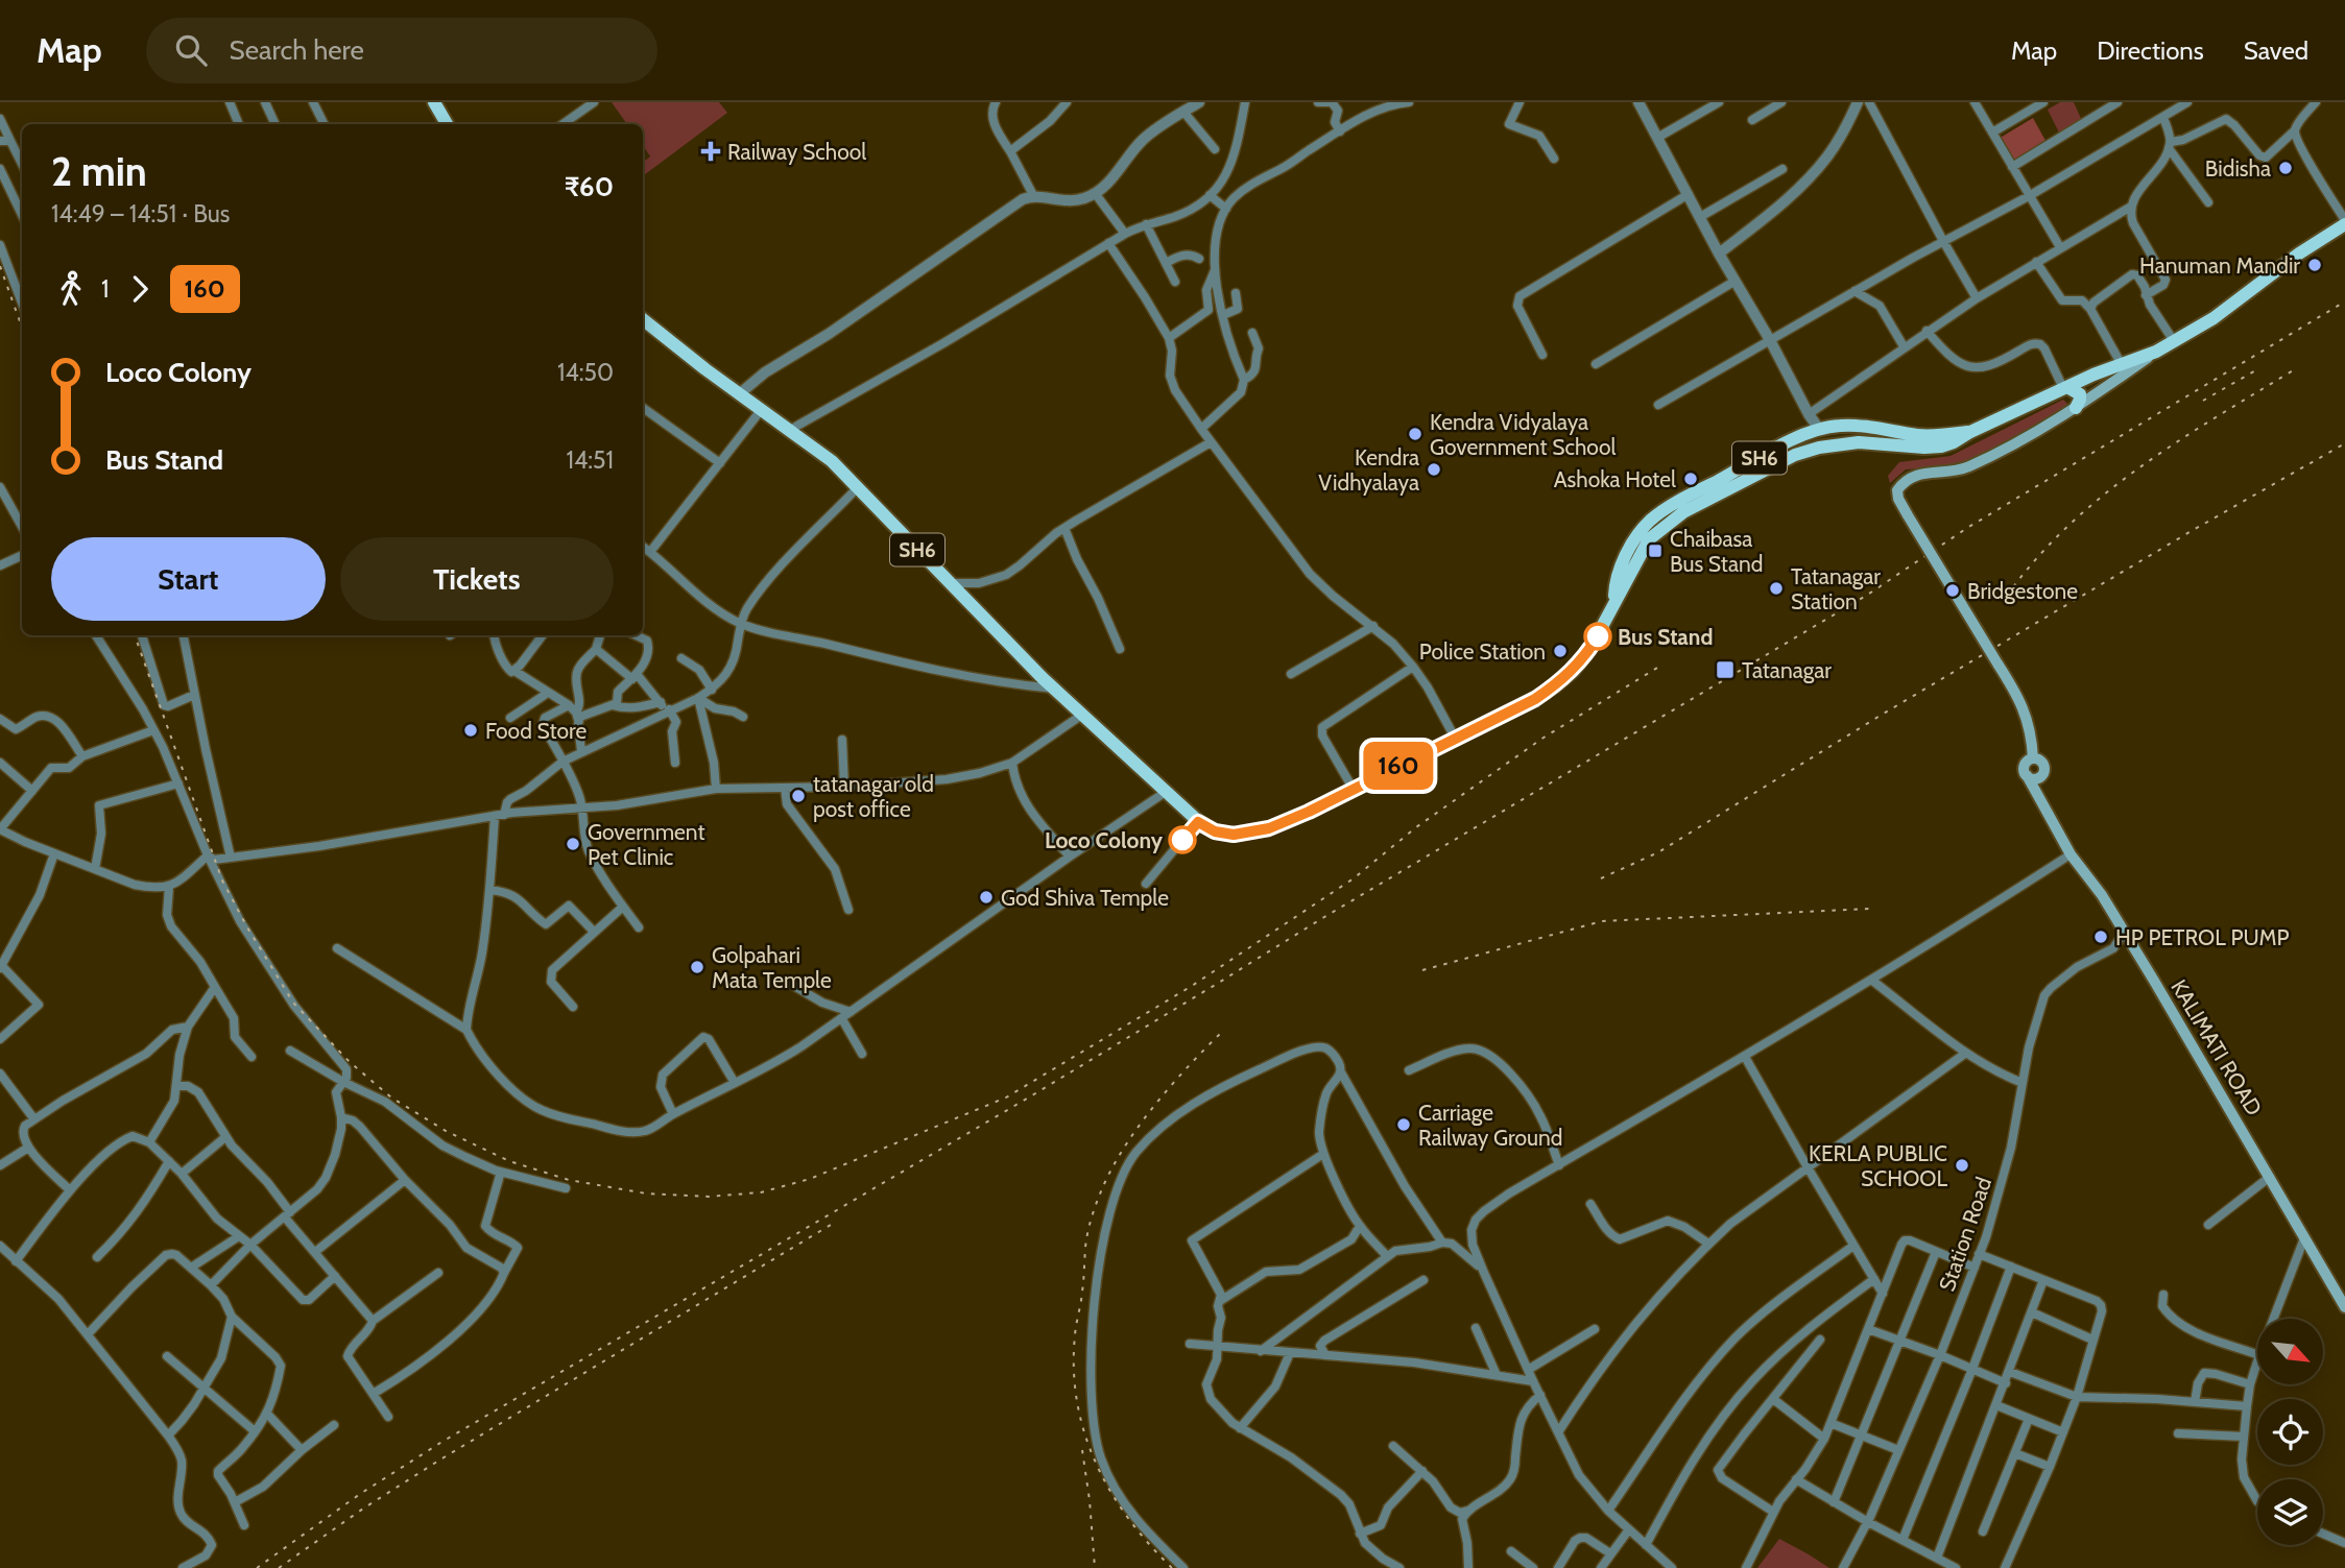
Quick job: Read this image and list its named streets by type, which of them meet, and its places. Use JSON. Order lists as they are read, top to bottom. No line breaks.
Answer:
{"streets":{"main road":["SH6","KALIMATI ROAD"],"street":["Station Road"]},"crossings":[["KALIMATI ROAD","Station Road"]],"places":{"health":["Railway School"],"other":["Bidisha","Hanuman Mandir","Kendra Vidyalaya Government School","Kendra Vidhyalaya","Ashoka Hotel","Tatanagar Station","Bridgestone","Bus Stand","Police Station","Food Store","tatanagar old post office","Loco Colony","Government Pet Clinic","God Shiva Temple","HP PETROL PUMP","Golpahari Mata Temple","Carriage Railway Ground","KERLA PUBLIC SCHOOL"],"transit":["Chaibasa Bus Stand","Tatanagar"]},"lines":["bus line 160"],"north":"bottom right","page":{"header":"Map","search":"Search here","nav":["Map","Directions","Saved"],"on_map":"160","heading":["2 min","14:49 – 14:51 · Bus","₹60"],"legs":["1","160"],"list":[{"name":"Loco Colony","value":"14:50"},{"name":"Bus Stand","value":"14:51"}],"buttons":["Start","Tickets"]}}
